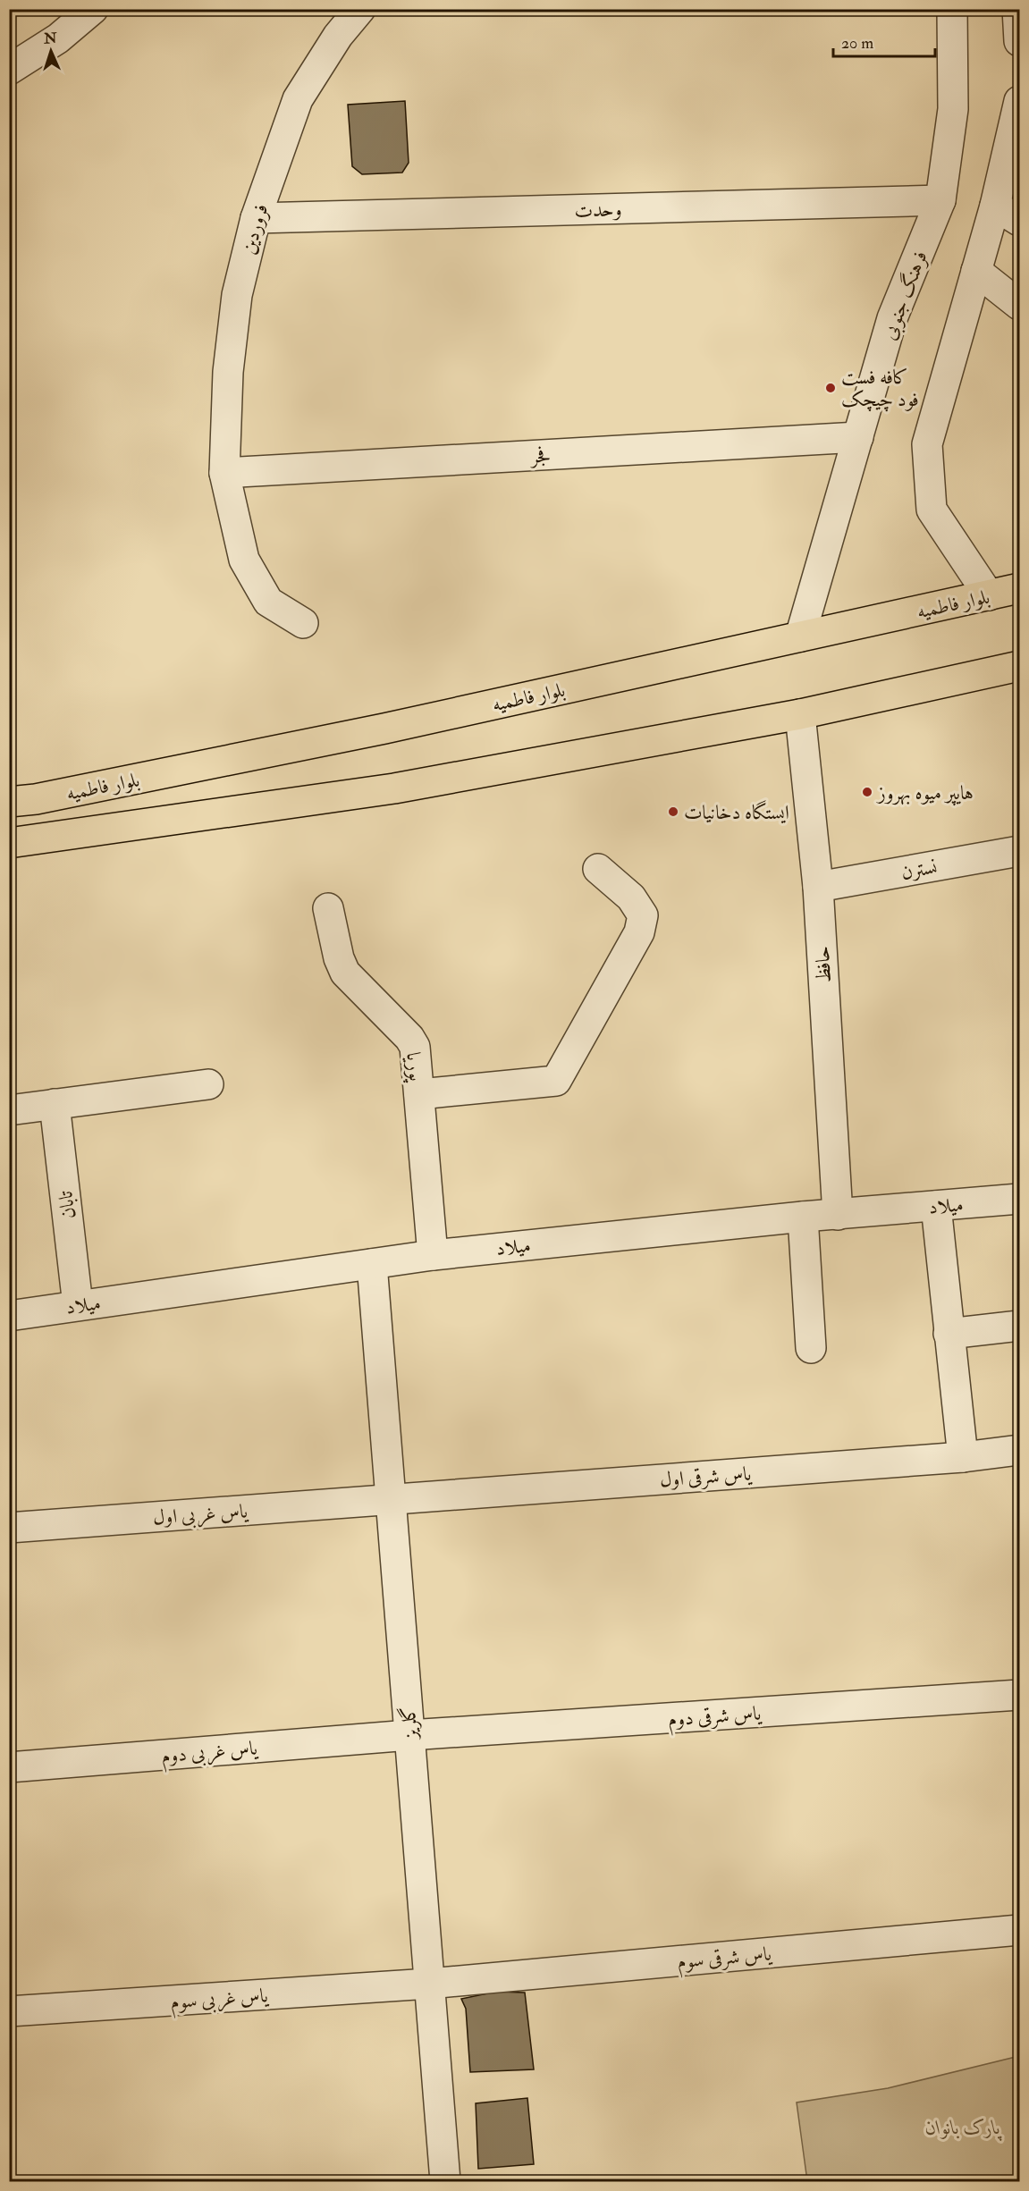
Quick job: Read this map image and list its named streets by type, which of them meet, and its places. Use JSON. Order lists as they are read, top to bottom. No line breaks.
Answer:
{"streets":{"highway":["بلوار فاطمیه"],"street":["وحدت","فروردین","فرهنگ جنوبی","فجر","نسترن","حافظ","پوریا","تابان","میلاد","یاس شرقی اول","یاس غربی اول","یاس شرقی دوم","گلریز","یاس غربی دوم","یاس شرقی سوم","یاس غربی سوم"]},"crossings":[["وحدت","فروردین"],["وحدت","فرهنگ جنوبی"],["فروردین","فجر"],["فرهنگ جنوبی","فجر"],["فرهنگ جنوبی","بلوار فاطمیه"],["نسترن","حافظ"],["حافظ","میلاد"],["پوریا","میلاد"],["تابان","میلاد"],["میلاد","گلریز"],["یاس شرقی اول","یاس غربی اول"],["یاس شرقی اول","گلریز"],["یاس غربی اول","گلریز"],["یاس شرقی دوم","گلریز"],["یاس شرقی دوم","یاس غربی دوم"],["گلریز","یاس غربی دوم"],["گلریز","یاس شرقی سوم"],["گلریز","یاس غربی سوم"],["یاس شرقی سوم","یاس غربی سوم"]],"parks":["پارک بانوان"],"places":["کافه فست فود چیچک","هایپر میوه بهروز","ایستگاه دخانیات"],"scale_bar":"20 m","north":"top"}
